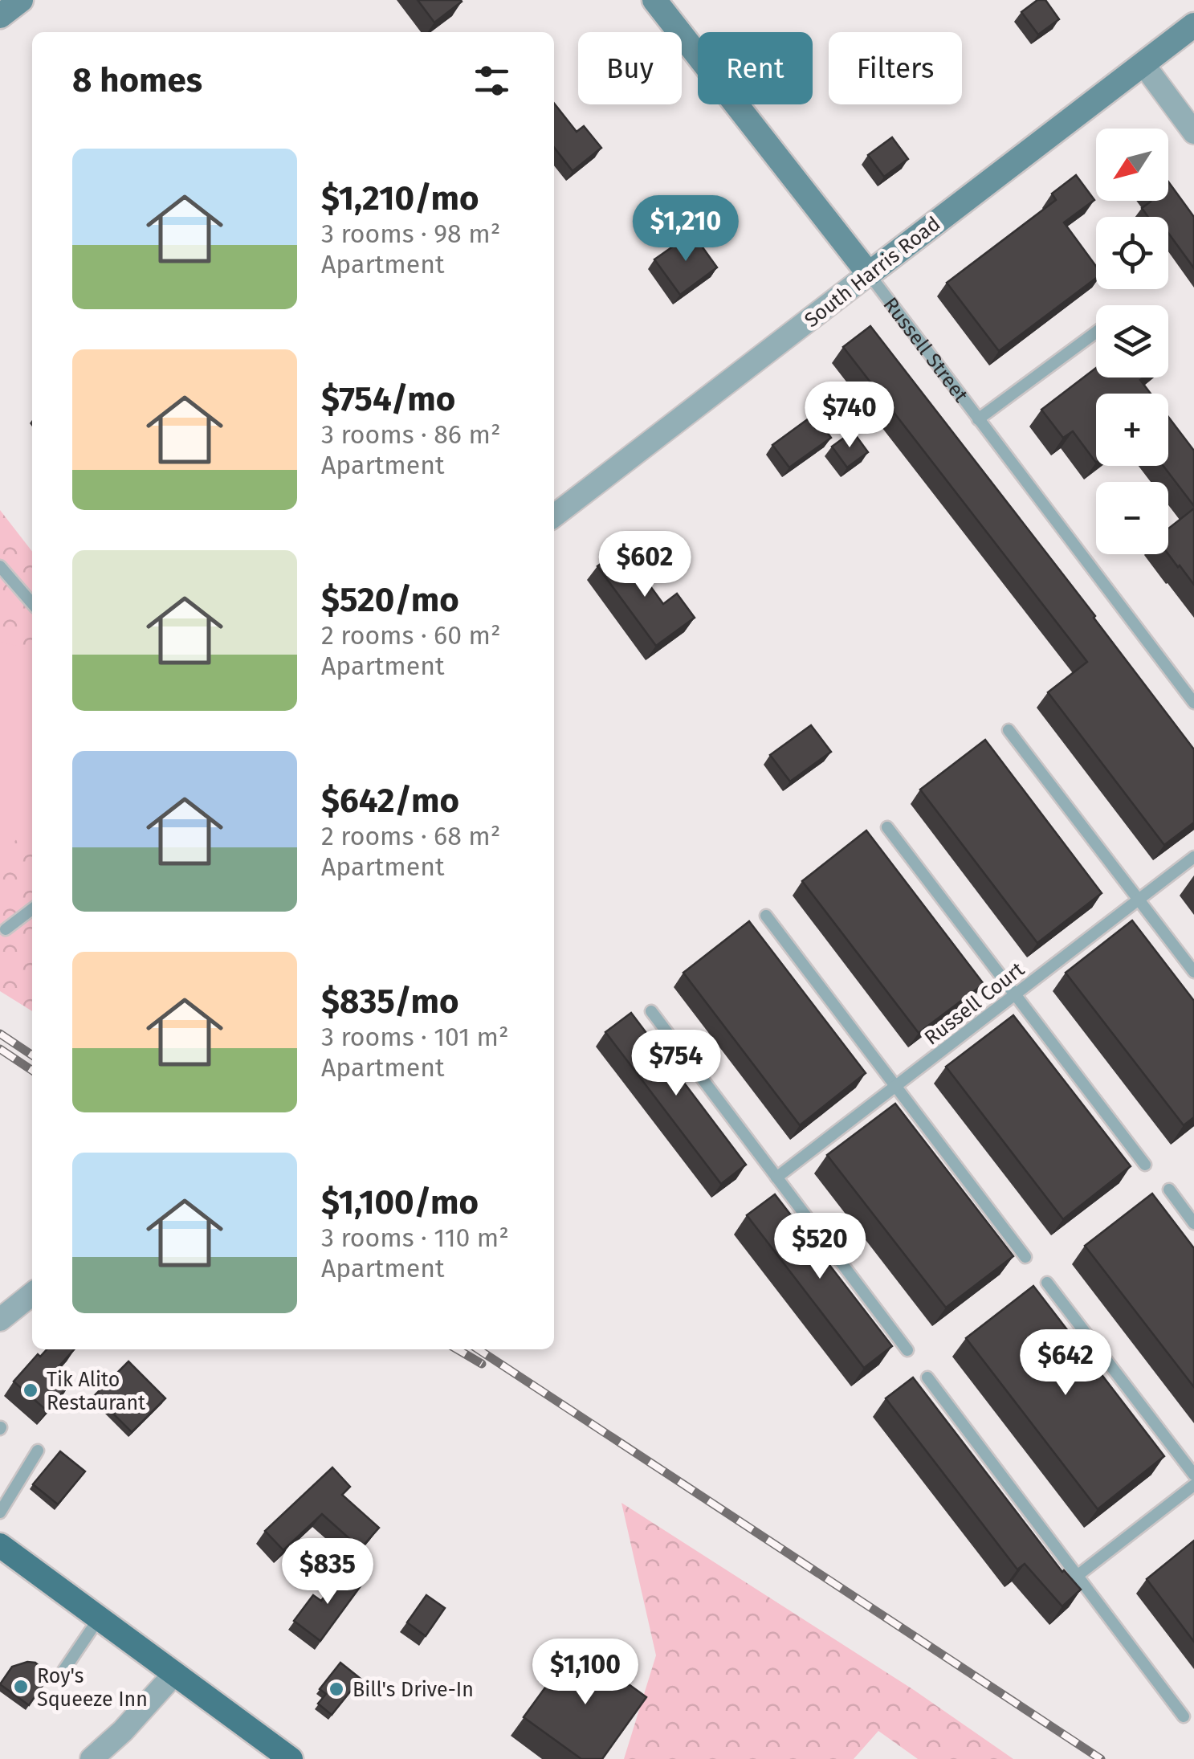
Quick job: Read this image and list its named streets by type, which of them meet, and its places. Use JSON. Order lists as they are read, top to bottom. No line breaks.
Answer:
{"streets":{"street":["South Harris Road","Russell Street"],"lane":["Russell Court"]},"crossings":[["South Harris Road","Russell Street"]],"places":["Tik Alito Restaurant","Roy's Squeeze Inn","Bill's Drive-In"],"north":"bottom left","page":{"chip":["Buy","Rent","Filters"],"heading":"8 homes","map_buttons":["+","−"],"list":[{"name":"$1,210/mo","note":"3 rooms · 98 m² · Apartment"},{"name":"$754/mo","note":"3 rooms · 86 m² · Apartment"},{"name":"$520/mo","note":"2 rooms · 60 m² · Apartment"},{"name":"$642/mo","note":"2 rooms · 68 m² · Apartment"},{"name":"$835/mo","note":"3 rooms · 101 m² · Apartment"},{"name":"$1,100/mo","note":"3 rooms · 110 m² · Apartment"}],"price":["$1,210","$740","$602","$754","$520","$642","$835","$1,100"]}}
